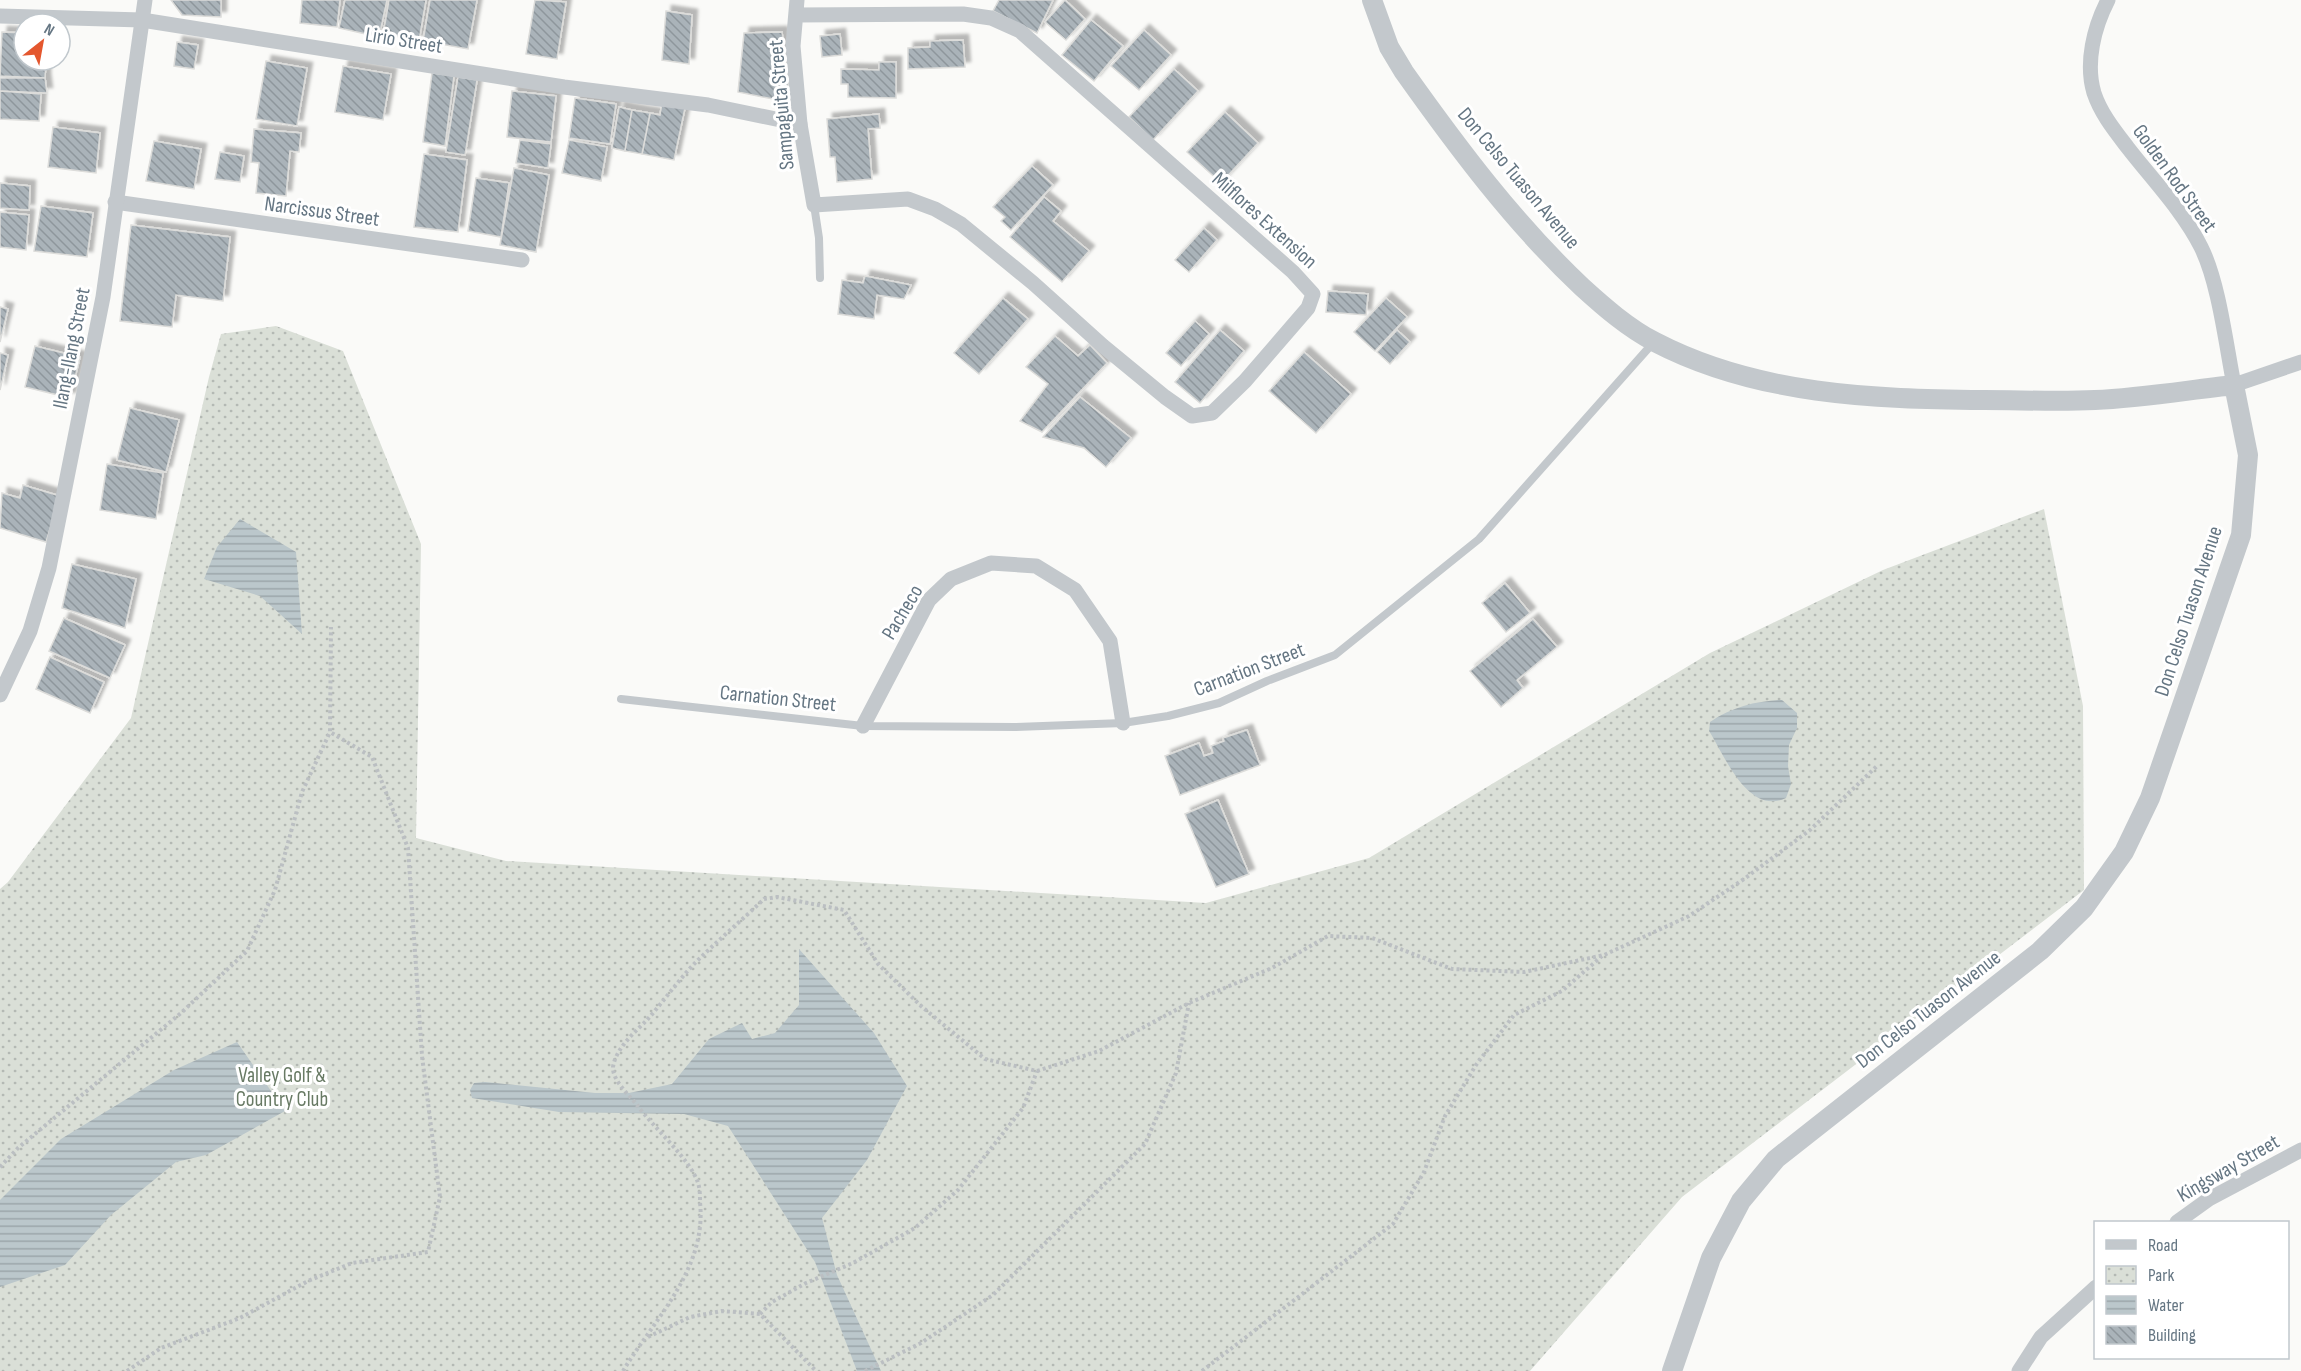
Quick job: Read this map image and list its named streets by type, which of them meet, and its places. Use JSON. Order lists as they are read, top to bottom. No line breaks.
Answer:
{"streets":{"street":["Lirio Street","Sampaguita Street","Don Celso Tuason Avenue","Golden Rod Street","Narcissus Street","Milflores Extension","Ilang-Ilang Street","Pacheco","Kingsway Street"],"lane":["Carnation Street"]},"crossings":[["Lirio Street","Sampaguita Street"],["Lirio Street","Ilang-Ilang Street"],["Sampaguita Street","Milflores Extension"],["Don Celso Tuason Avenue","Golden Rod Street"],["Don Celso Tuason Avenue","Carnation Street"],["Narcissus Street","Ilang-Ilang Street"],["Pacheco","Carnation Street"]],"parks":["Valley Golf & Country Club"],"legend":["Road","Park","Water","Building"],"north":"top right"}
